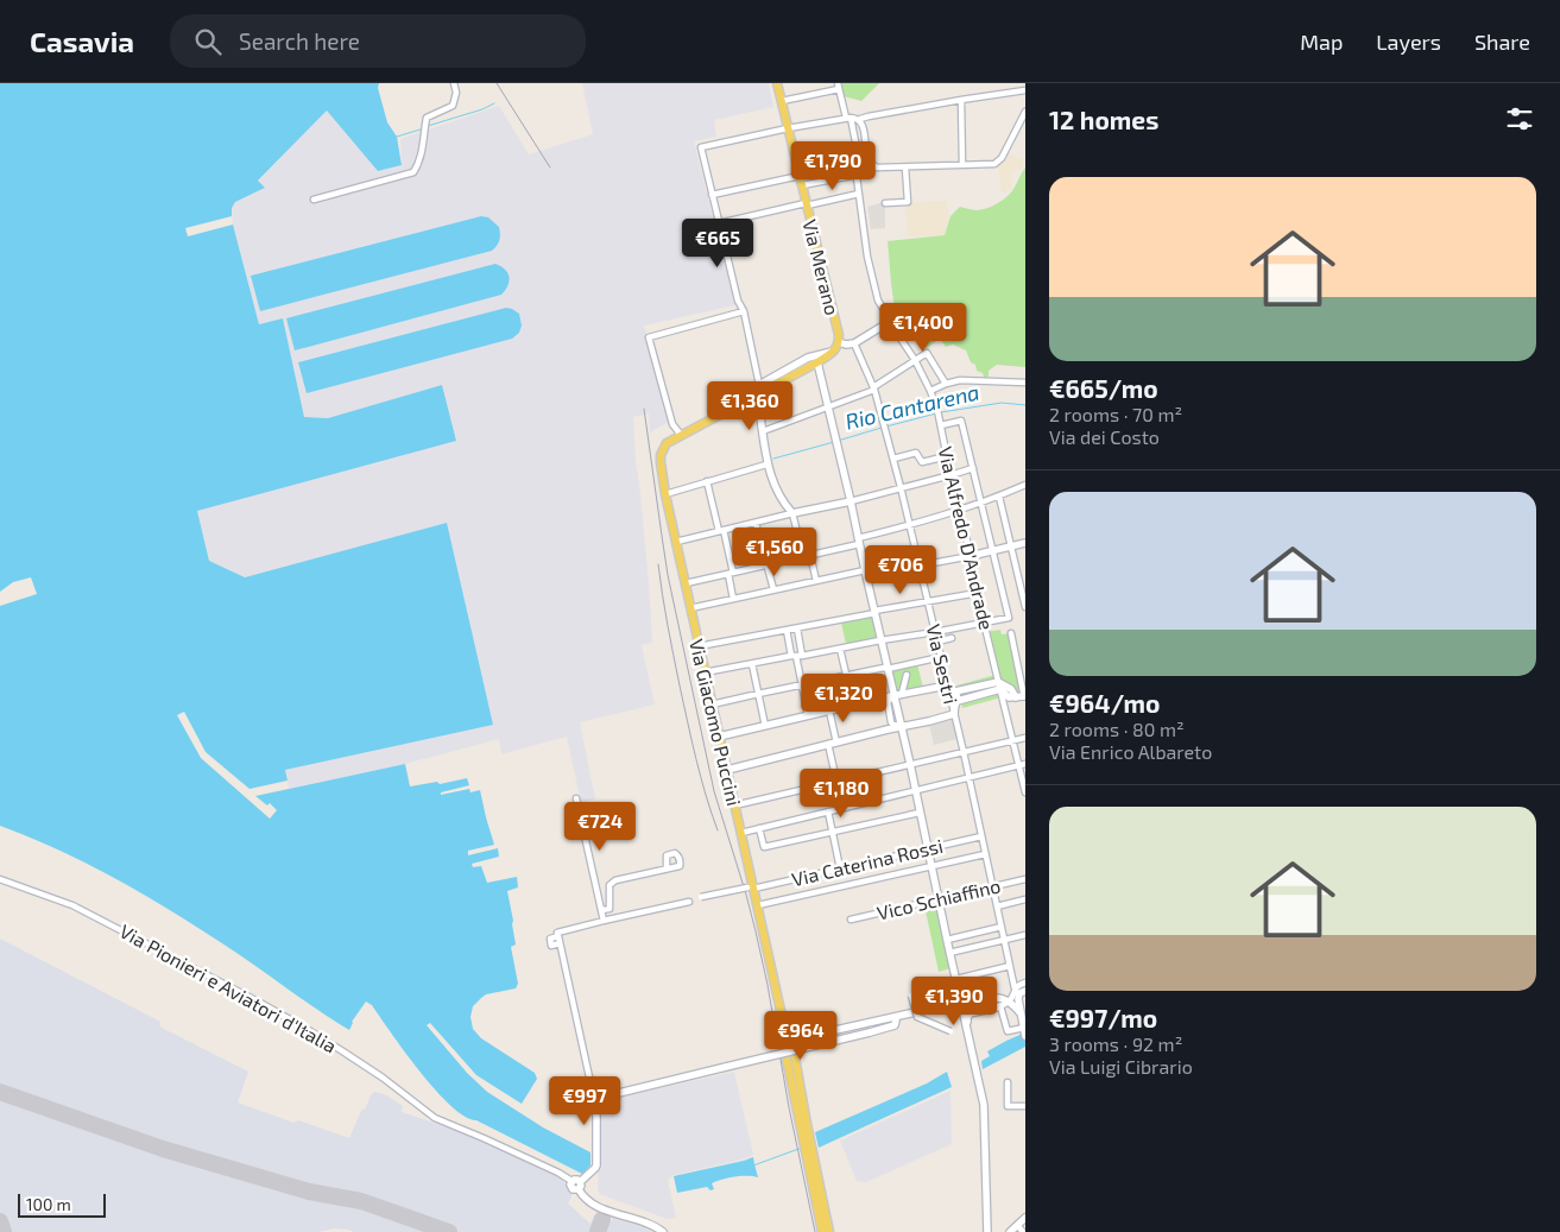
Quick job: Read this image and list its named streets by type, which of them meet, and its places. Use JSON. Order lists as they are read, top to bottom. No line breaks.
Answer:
{"streets":{"main road":["Via Merano","Via Giacomo Puccini"],"street":["Via Alfredo D'Andrade","Via Sestri","Via Caterina Rossi","Vico Schiaffino","Via Pionieri e Aviatori d'Italia"]},"crossings":[["Via Sestri","Via Caterina Rossi"],["Via Sestri","Vico Schiaffino"],["Via Giacomo Puccini","Via Caterina Rossi"]],"water":["Rio Cantarena"],"scale_bar":"100 m","page":{"header":"Casavia","search":"Search here","nav":["Map","Layers","Share"],"heading":"12 homes","price":["€1,790","€665","€1,400","€1,360","€1,560","€706","€1,320","€1,180","€724","€1,390","€964","€997"],"list":[{"name":"€665/mo","note":"2 rooms · 70 m² · Via dei Costo"},{"name":"€964/mo","note":"2 rooms · 80 m² · Via Enrico Albareto"},{"name":"€997/mo","note":"3 rooms · 92 m² · Via Luigi Cibrario"}],"scale":"100 m"}}
